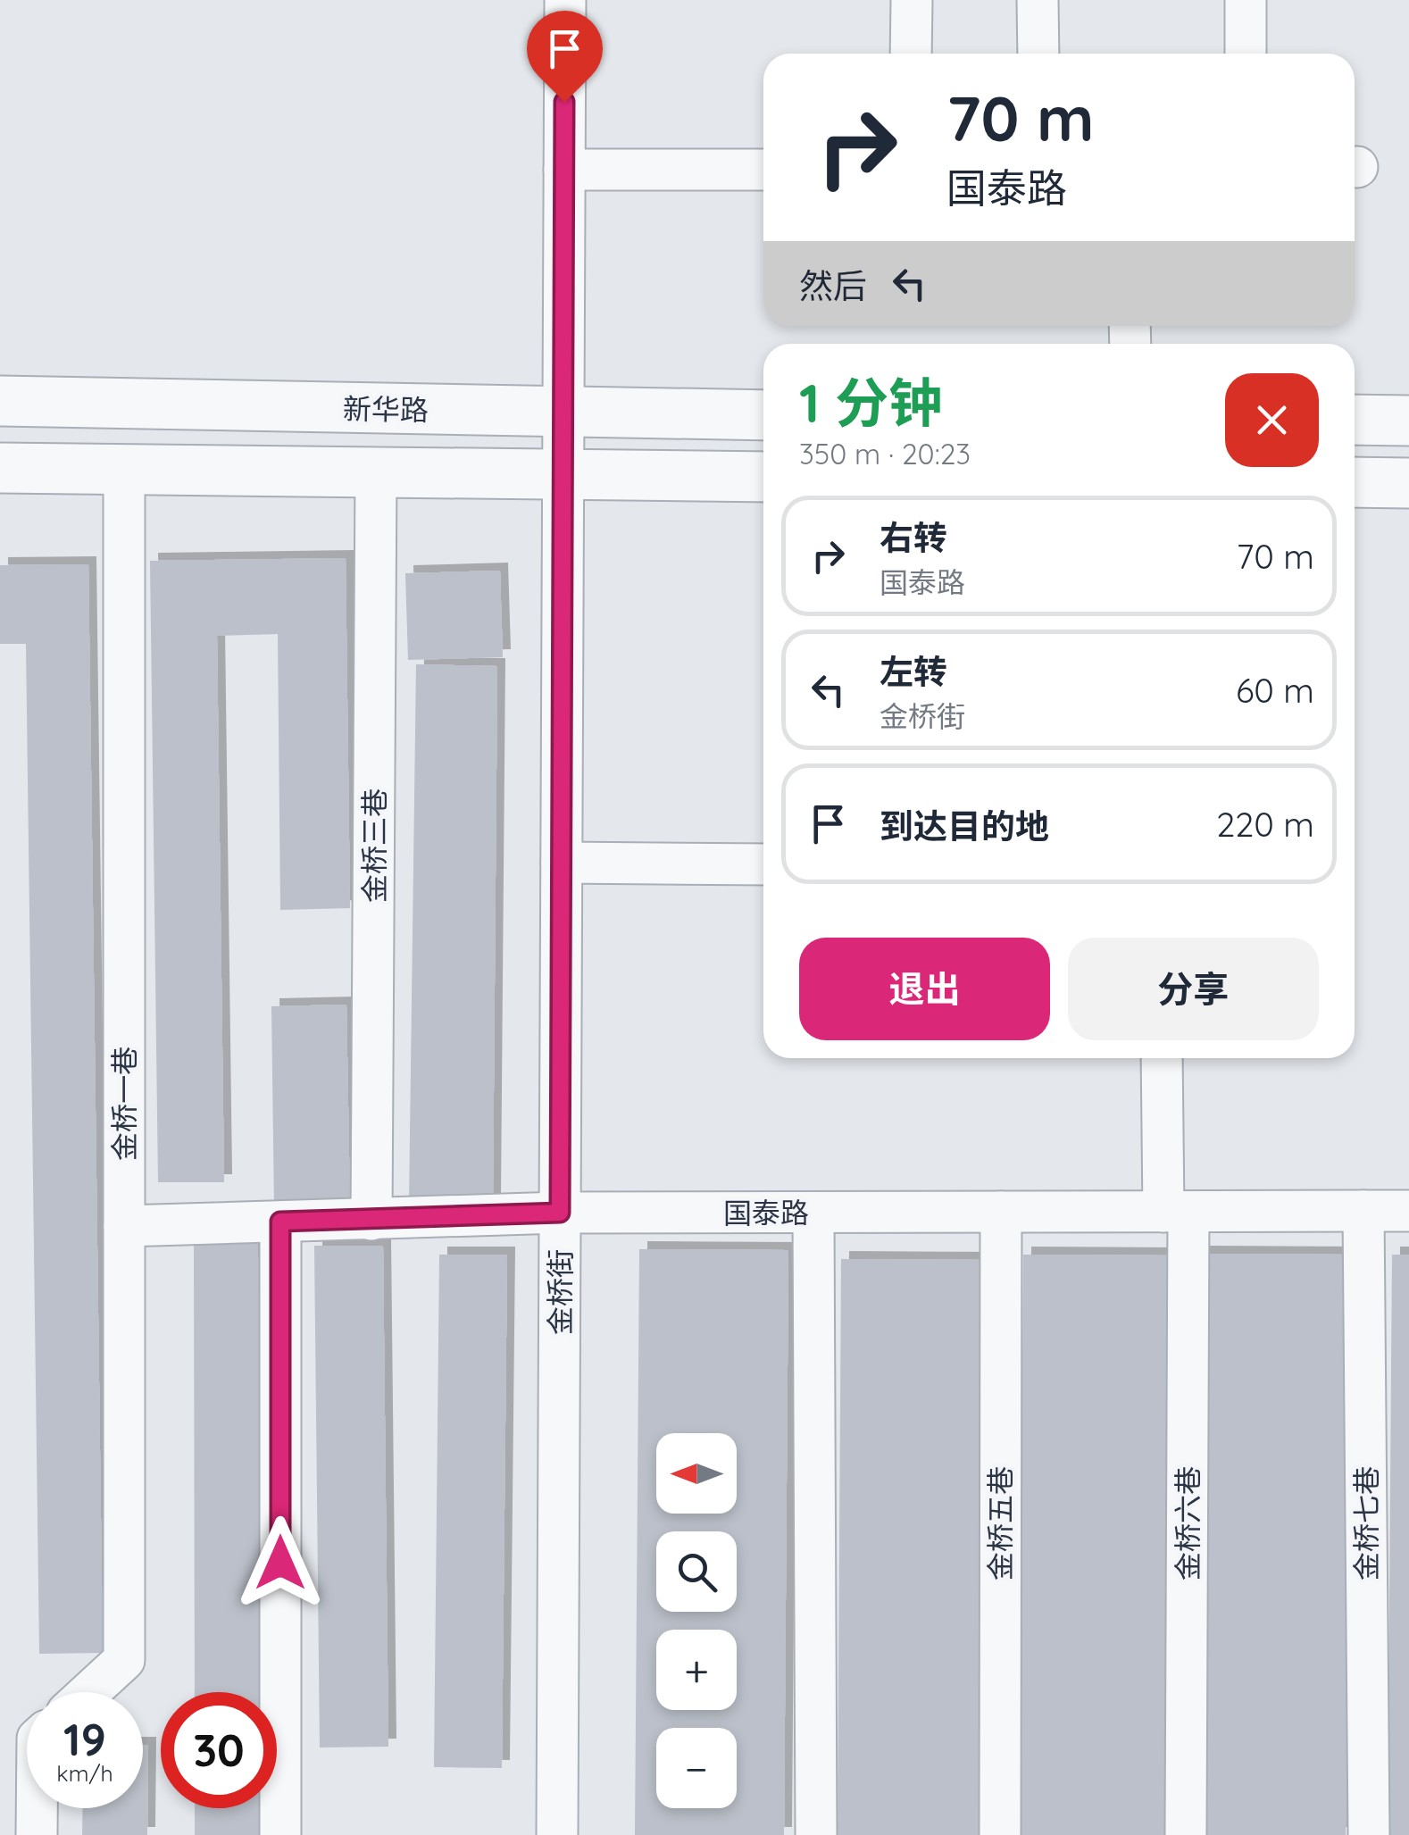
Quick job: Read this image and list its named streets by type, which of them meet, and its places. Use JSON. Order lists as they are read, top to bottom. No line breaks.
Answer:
{"streets":{"street":["新华路","金桥三巷","金桥一巷","国泰路","金桥街","金桥五巷","金桥六巷","金桥七巷"]},"crossings":[["新华路","金桥街"],["金桥三巷","国泰路"],["金桥一巷","国泰路"],["国泰路","金桥街"],["国泰路","金桥五巷"],["国泰路","金桥六巷"],["国泰路","金桥七巷"]],"north":"left","page":{"turn":["70 m","国泰路"],"then":"然后","heading":["1 分钟","350 m · 20:23"],"list":[{"name":"右转","note":"国泰路","value":"70 m"},{"name":"左转","note":"金桥街","value":"60 m"},{"name":"到达目的地","value":"220 m"}],"buttons":["退出","分享"],"map_buttons":["+","−"],"speed":"19 km/h","limit":"30"}}
